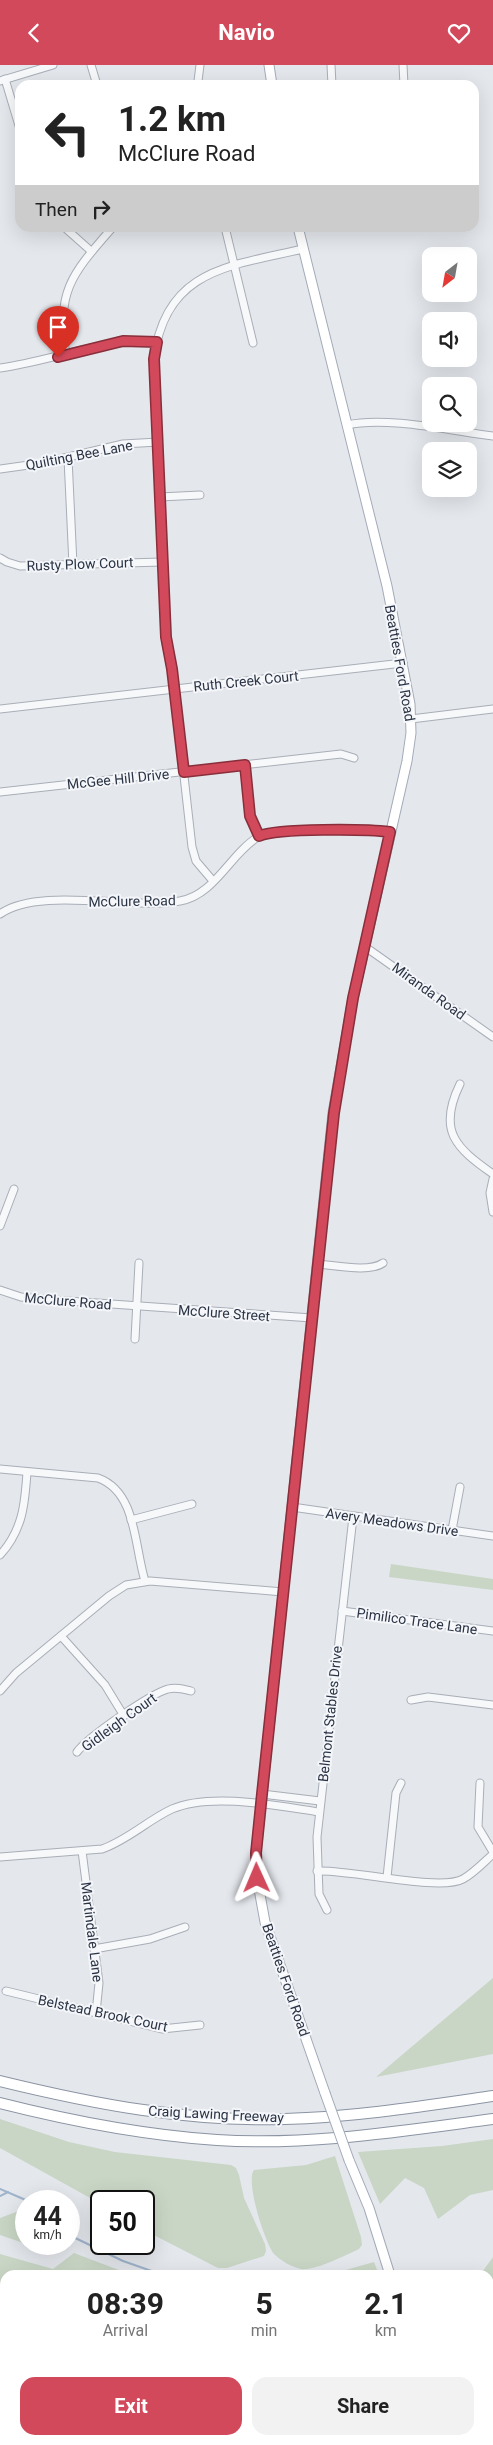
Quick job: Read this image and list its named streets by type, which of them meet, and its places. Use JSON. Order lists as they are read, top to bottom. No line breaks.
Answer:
{"streets":{"highway":["Craig Lawing Freeway"],"main road":["Beatties Ford Road"],"street":["Quilting Bee Lane","Rusty Plow Court","Ruth Creek Court","McGee Hill Drive","McClure Road","Miranda Road","McClure Street","Avery Meadows Drive","Pimilico Trace Lane","Belmont Stables Drive","Gidleigh Court","Martindale Lane","Belstead Brook Court"]},"crossings":[["Beatties Ford Road","Ruth Creek Court"],["Beatties Ford Road","Miranda Road"],["Beatties Ford Road","McClure Street"],["Beatties Ford Road","Avery Meadows Drive"],["McClure Road","McClure Street"],["Avery Meadows Drive","Belmont Stables Drive"],["Pimilico Trace Lane","Belmont Stables Drive"],["Martindale Lane","Belstead Brook Court"]],"north":"bottom left","page":{"header":"Navio","turn":["1.2 km","McClure Road"],"then":"Then","speed":"44 km/h","limit":"50","eta":["08:39","Arrival","5","min","2.1","km"],"buttons":["Exit","Share"]}}
